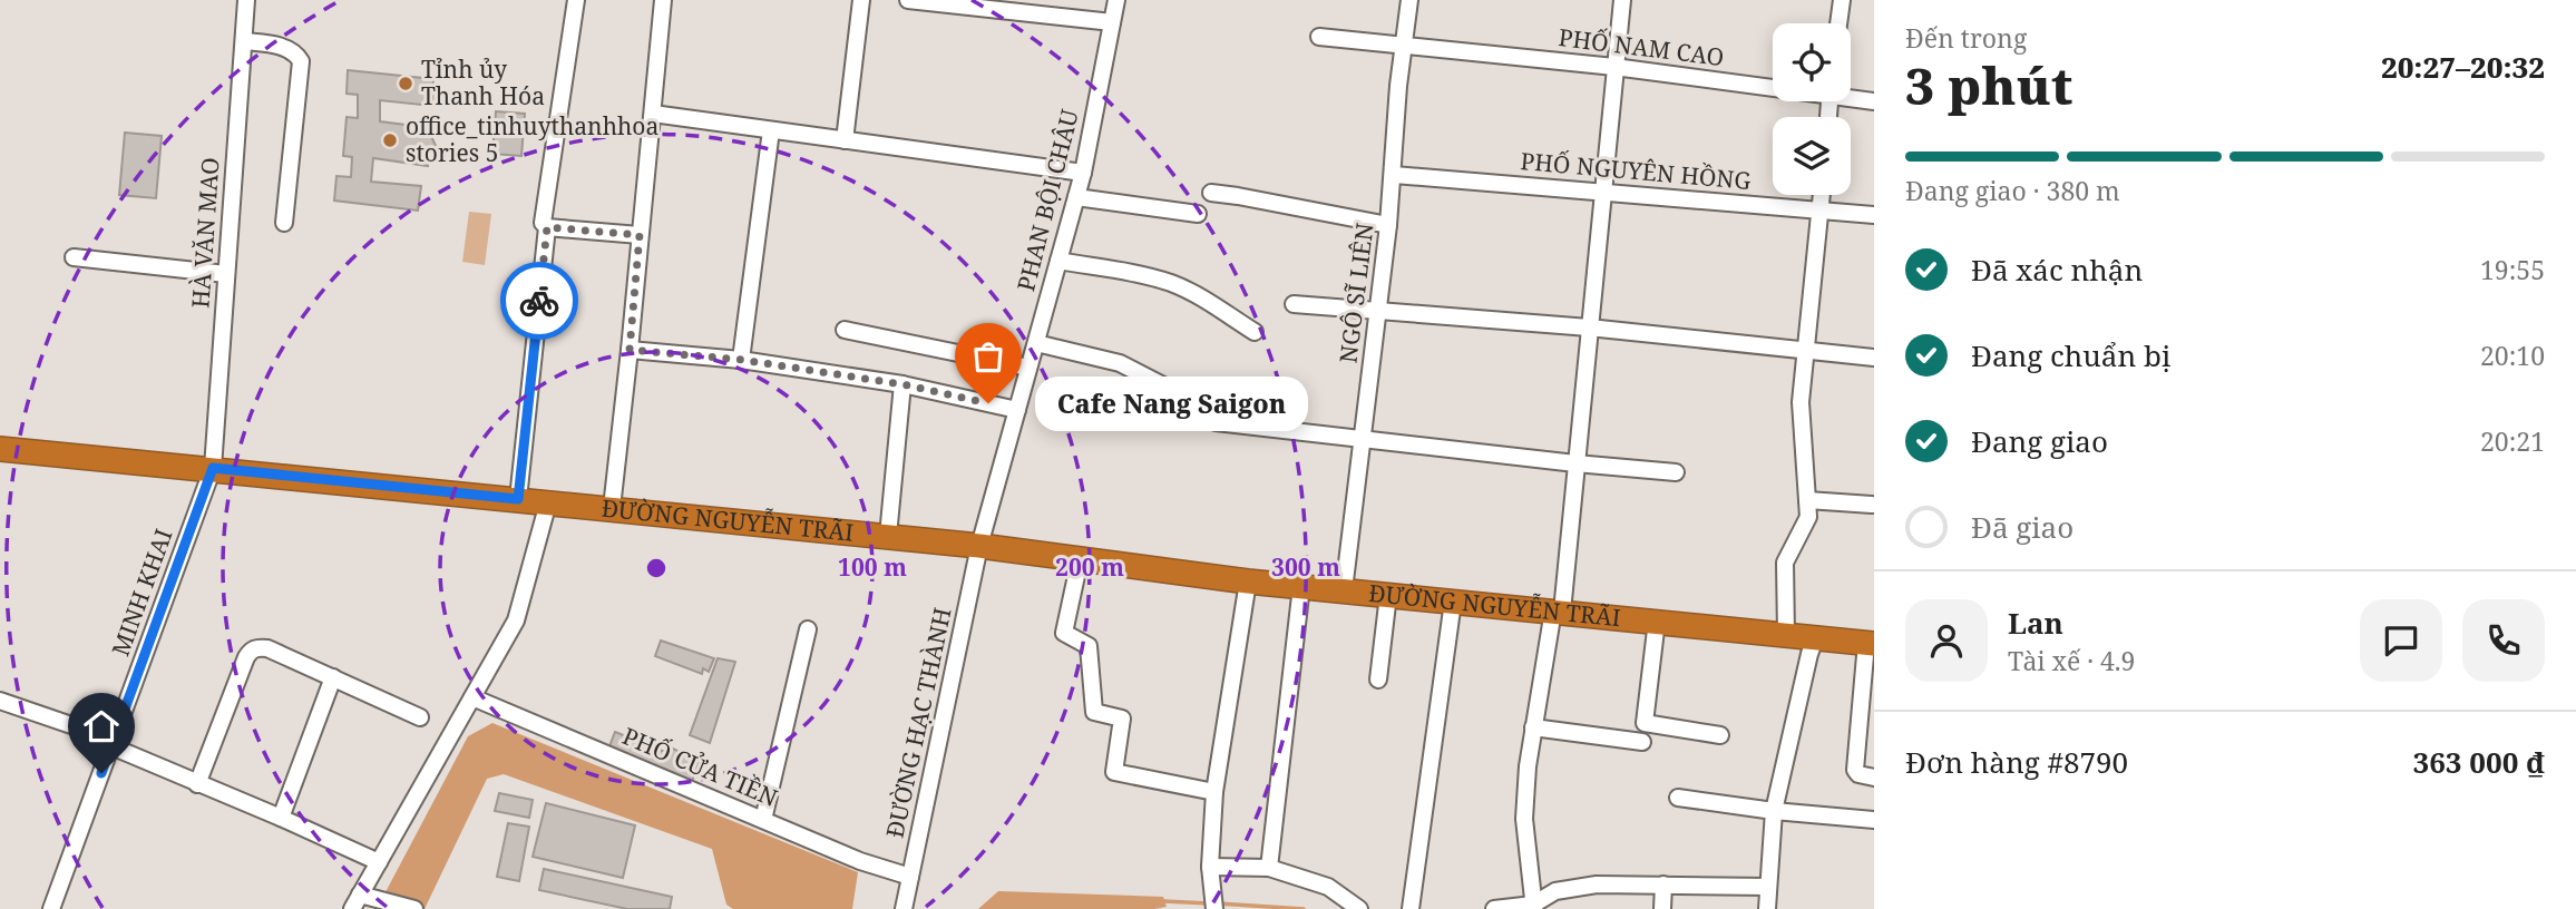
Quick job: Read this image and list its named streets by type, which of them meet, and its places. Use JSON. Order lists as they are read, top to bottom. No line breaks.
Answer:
{"streets":{"highway":["ĐƯỜNG NGUYỄN TRÃI"],"street":["PHỐ NAM CAO","PHỐ NGUYÊN HỒNG","PHAN BỘI CHÂU","HÀ VĂN MAO","NGÔ SĨ LIÊN","MINH KHAI","ĐƯỜNG HẠC THÀNH","PHỐ CỬA TIỀN"]},"crossings":[["PHỐ NAM CAO","NGÔ SĨ LIÊN"],["PHỐ NGUYÊN HỒNG","NGÔ SĨ LIÊN"],["PHAN BỘI CHÂU","ĐƯỜNG NGUYỄN TRÃI"],["PHAN BỘI CHÂU","ĐƯỜNG HẠC THÀNH"],["HÀ VĂN MAO","ĐƯỜNG NGUYỄN TRÃI"],["HÀ VĂN MAO","MINH KHAI"],["NGÔ SĨ LIÊN","ĐƯỜNG NGUYỄN TRÃI"],["ĐƯỜNG NGUYỄN TRÃI","MINH KHAI"],["ĐƯỜNG NGUYỄN TRÃI","ĐƯỜNG HẠC THÀNH"],["ĐƯỜNG HẠC THÀNH","PHỐ CỬA TIỀN"]],"places":["Tỉnh ủy Thanh Hóa","office_tinhuythanhhoa stories 5","Cafe Nang Saigon"],"page":{"heading":["3 phút","Đến trong","20:27–20:32"],"panel":["Lan","Tài xế · 4.9","Đơn hàng #8790","363 000 ₫"],"bar":"Đang giao · 380 m","list":[["Đã xác nhận","19:55"],["Đang chuẩn bị","20:10"],["Đang giao","20:21"],"Đã giao"],"bubble":"Cafe Nang Saigon"},"rings":["100 m","200 m","300 m"]}
